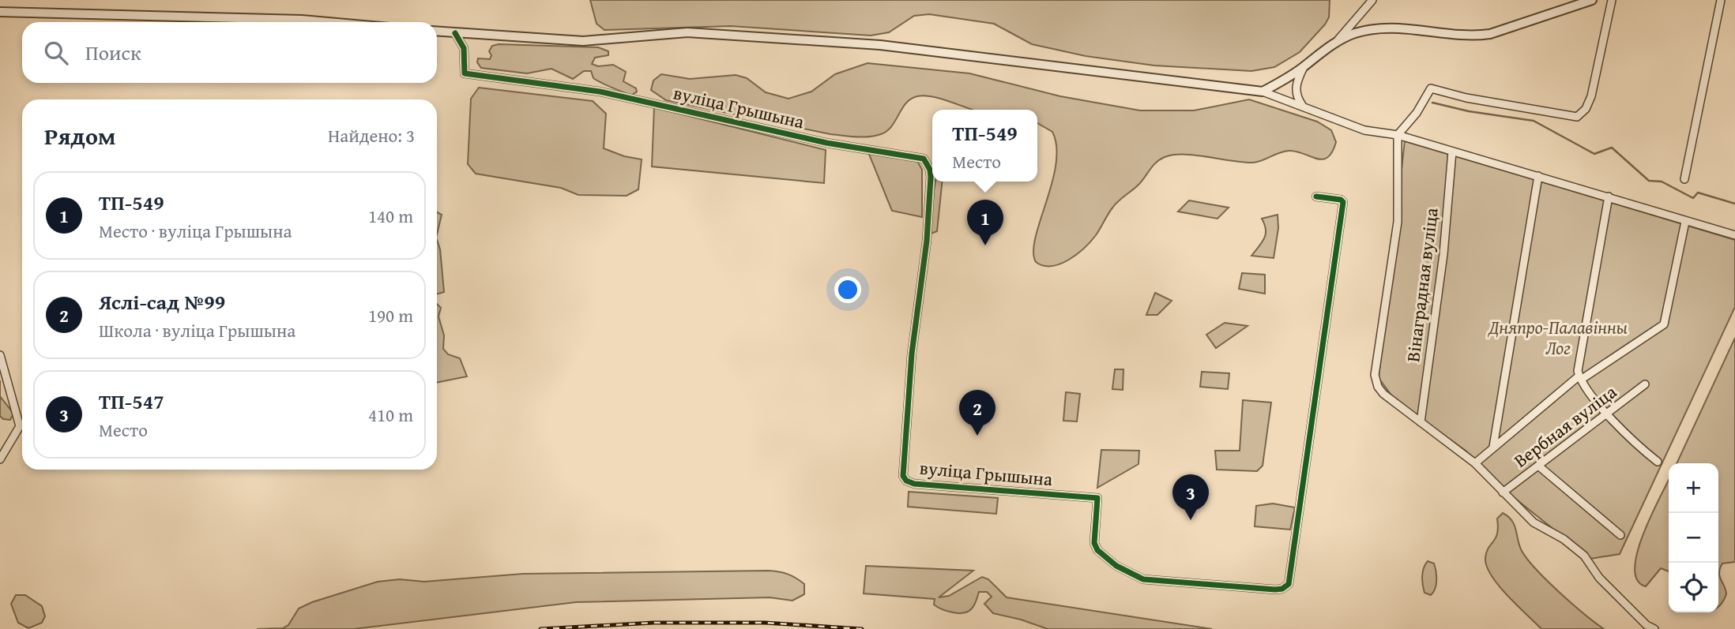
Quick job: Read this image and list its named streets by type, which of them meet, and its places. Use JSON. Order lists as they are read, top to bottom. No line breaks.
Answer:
{"streets":{"street":["вуліца Грышына","Вінаградная вуліца","Вербная вуліца"]},"parks":["Дняпро-Палавінны Лог"],"page":{"search":"Поиск","heading":["Рядом","Найдено: 3"],"popup":["ТП-549","Место"],"list":[{"mark":"1","name":"ТП-549","note":"Место · вуліца Грышына","value":"140 m"},{"mark":"2","name":"Яслі-сад №99","note":"Школа · вуліца Грышына","value":"190 m"},{"mark":"3","name":"ТП-547","note":"Место","value":"410 m"}],"pins":["1","2","3"],"map_buttons":["+","−"]}}
